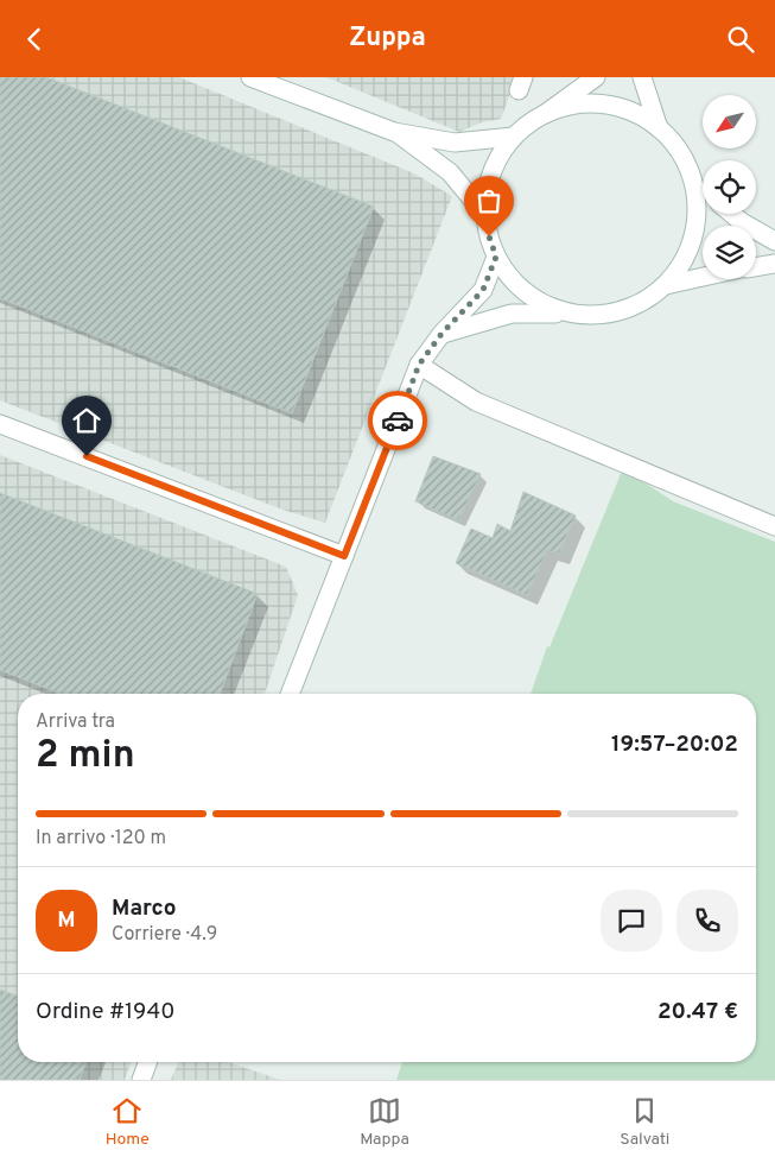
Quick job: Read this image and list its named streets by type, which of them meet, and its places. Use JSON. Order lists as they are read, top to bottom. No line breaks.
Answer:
{"north":"bottom left","page":{"header":"Zuppa","heading":["2 min","Arriva tra","19:57–20:02"],"panel":["Marco","Corriere · 4.9","Ordine #1940","20.47 €"],"bar":"In arrivo · 120 m","round":"M","tabs":["Home","Mappa","Salvati"]}}
